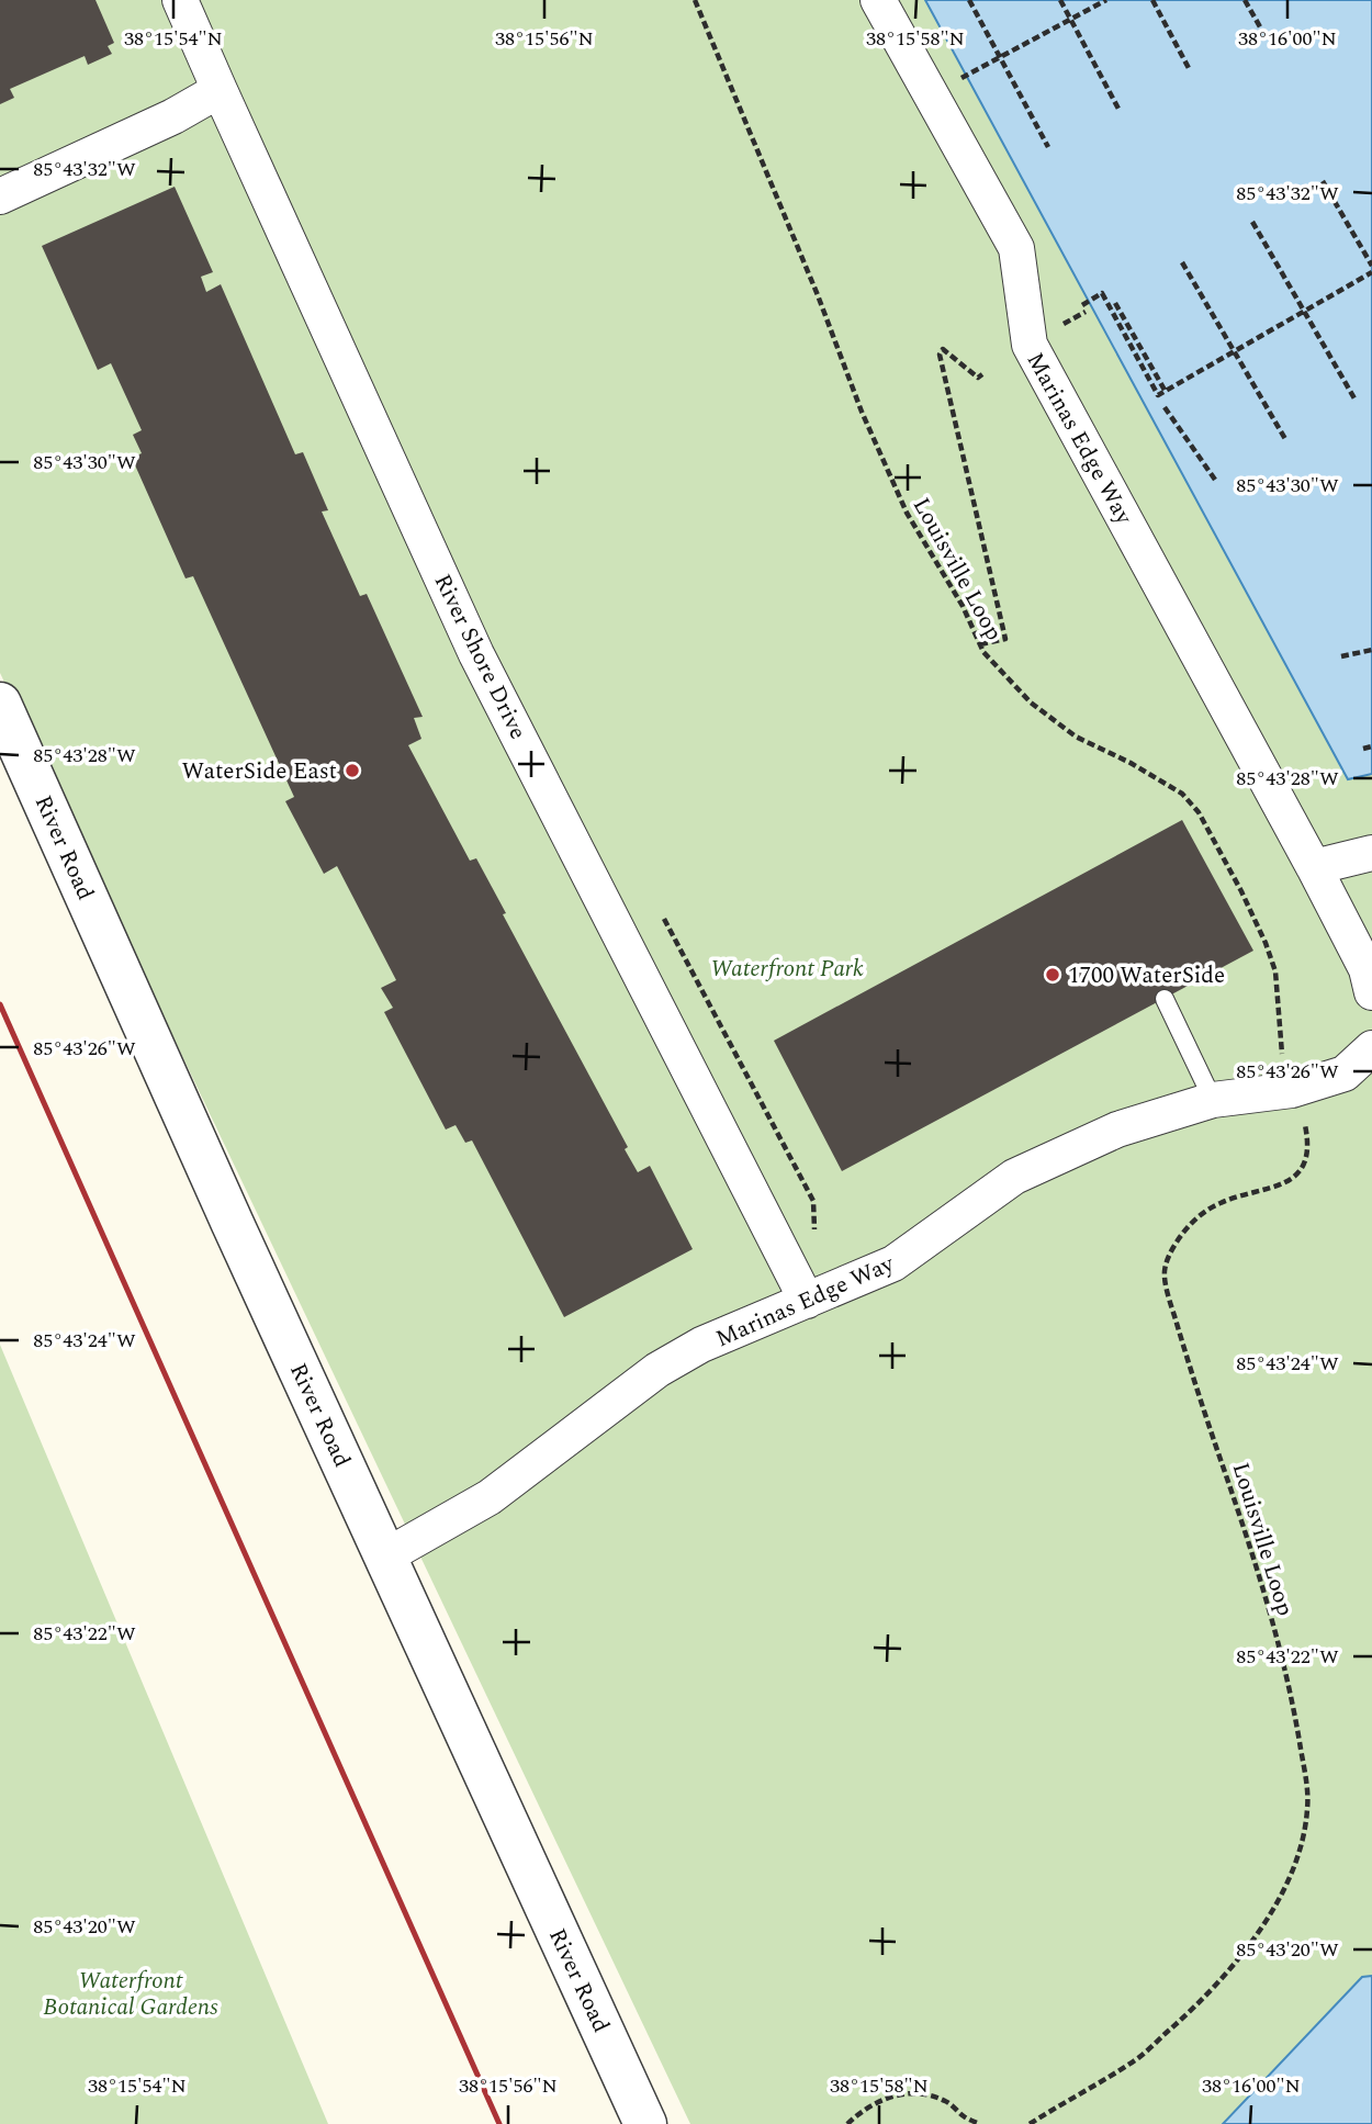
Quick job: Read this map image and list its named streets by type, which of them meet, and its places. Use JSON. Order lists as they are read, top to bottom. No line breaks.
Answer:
{"streets":{"street":["Marinas Edge Way","River Shore Drive","River Road"],"path":["Louisville Loop"]},"crossings":[["Marinas Edge Way","River Shore Drive"],["Marinas Edge Way","River Road"]],"parks":["Waterfront Park","Waterfront Botanical Gardens"],"places":["WaterSide East","1700 WaterSide"],"coordinates":["38°15'54\"N","38°15'56\"N","38°15'58\"N","38°16'00\"N","85°43'32\"W","85°43'30\"W","85°43'28\"W","85°43'26\"W","85°43'24\"W","85°43'22\"W","85°43'20\"W"]}
